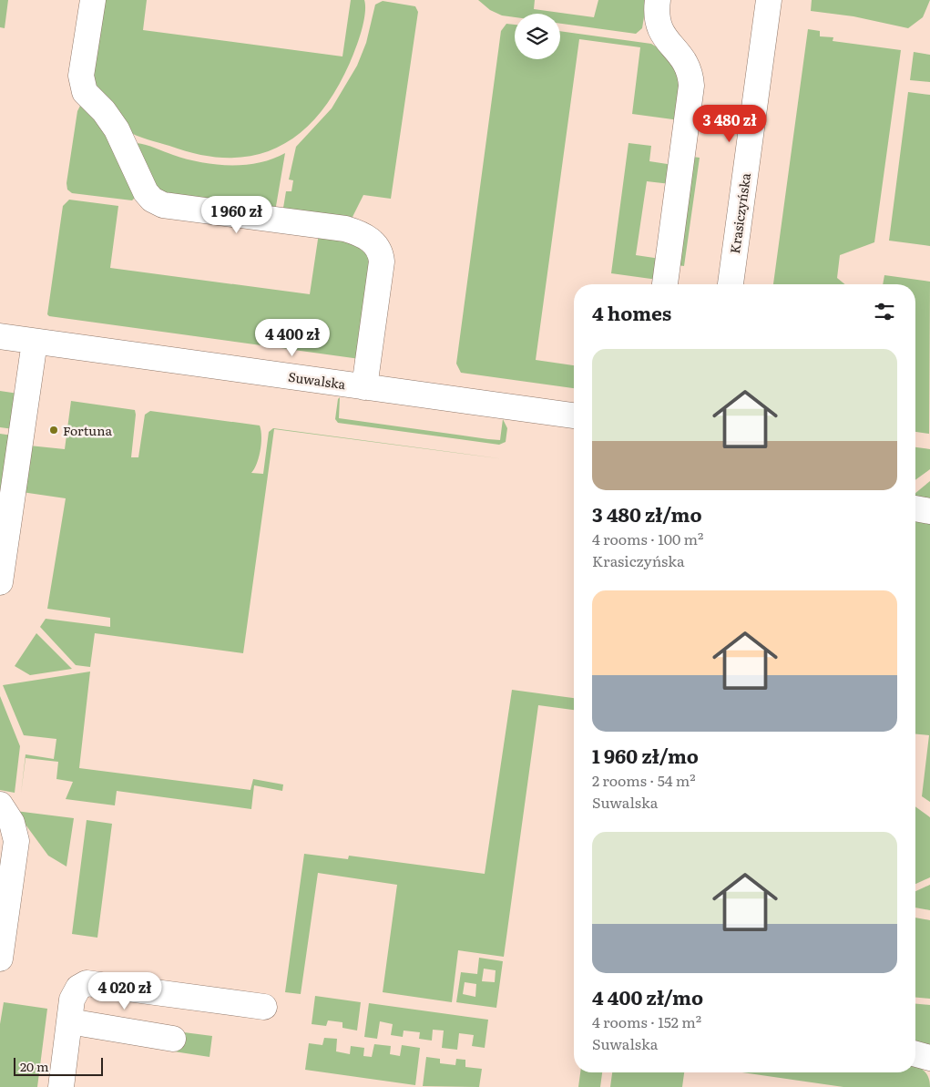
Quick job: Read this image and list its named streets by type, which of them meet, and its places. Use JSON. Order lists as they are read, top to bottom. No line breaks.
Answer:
{"streets":{"street":["Krasiczyńska","Suwalska"]},"places":["Fortuna"],"scale_bar":"20 m","page":{"price":["3 480 zł","1 960 zł","4 400 zł","4 020 zł"],"heading":"4 homes","list":[{"name":"3 480 zł/mo","note":"4 rooms · 100 m² · Krasiczyńska"},{"name":"1 960 zł/mo","note":"2 rooms · 54 m² · Suwalska"},{"name":"4 400 zł/mo","note":"4 rooms · 152 m² · Suwalska"}],"scale":"20 m"}}
